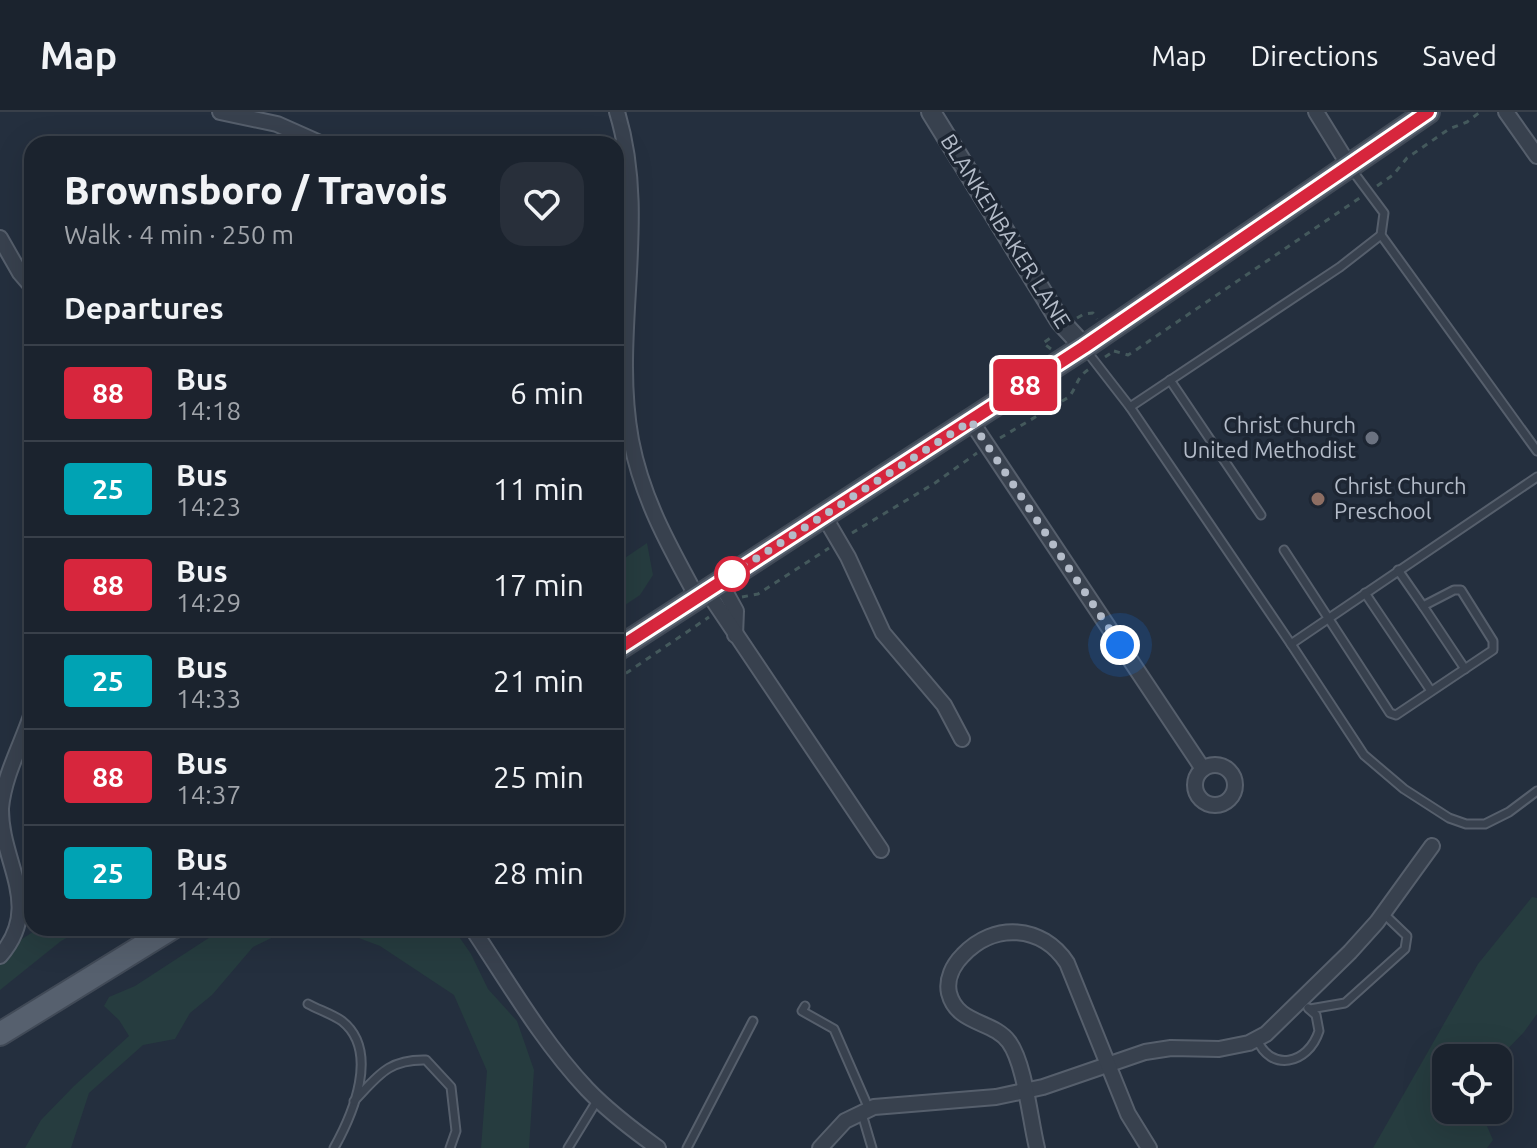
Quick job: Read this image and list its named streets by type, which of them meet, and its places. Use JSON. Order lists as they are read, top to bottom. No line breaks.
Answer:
{"streets":{"street":["BLANKENBAKER LANE"]},"places":["Christ Church United Methodist","Christ Church Preschool"],"lines":["bus line 88"],"page":{"header":"Map","nav":["Map","Directions","Saved"],"on_map":"88","heading":[["Brownsboro / Travois","Walk · 4 min · 250 m"],"Departures"],"list":[{"mark":"88","name":"Bus","note":"14:18","value":"6 min"},{"mark":"25","name":"Bus","note":"14:23","value":"11 min"},{"mark":"88","name":"Bus","note":"14:29","value":"17 min"},{"mark":"25","name":"Bus","note":"14:33","value":"21 min"},{"mark":"88","name":"Bus","note":"14:37","value":"25 min"},{"mark":"25","name":"Bus","note":"14:40","value":"28 min"}]}}
